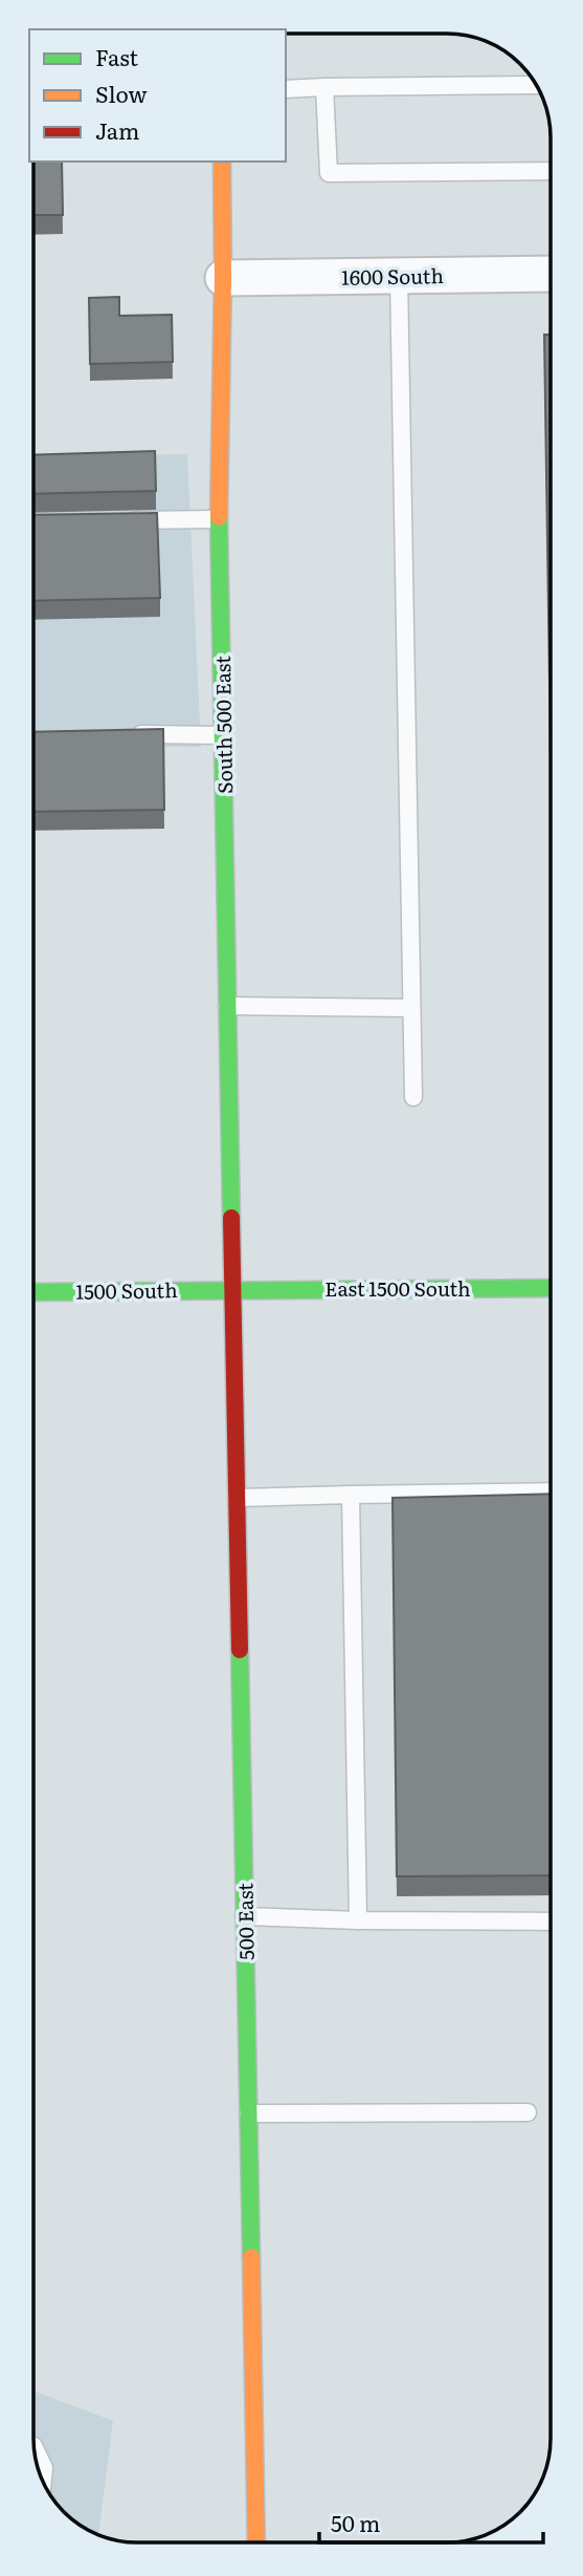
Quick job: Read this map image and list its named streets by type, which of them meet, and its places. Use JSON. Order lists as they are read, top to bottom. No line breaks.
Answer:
{"streets":{"street":["1600 South","South 500 East","East 1500 South","1500 South","500 East"]},"crossings":[["1600 South","South 500 East"],["South 500 East","East 1500 South"],["South 500 East","1500 South"],["South 500 East","500 East"],["East 1500 South","1500 South"],["East 1500 South","500 East"],["1500 South","500 East"]],"legend":["Fast","Slow","Jam"],"scale_bar":"50 m"}
